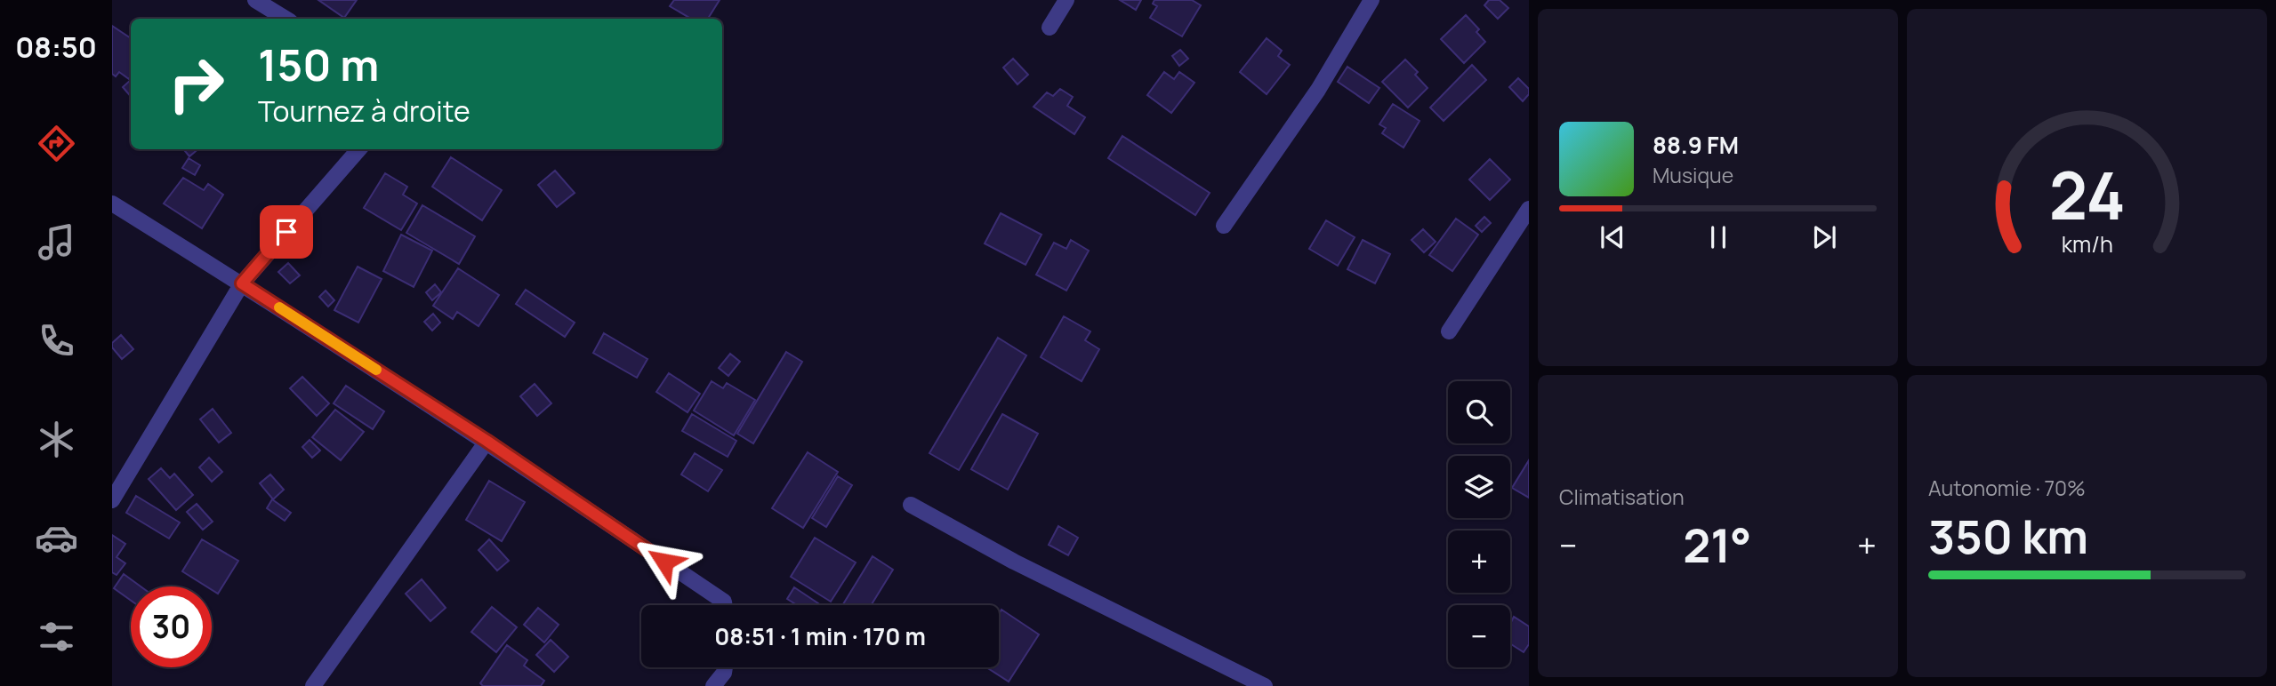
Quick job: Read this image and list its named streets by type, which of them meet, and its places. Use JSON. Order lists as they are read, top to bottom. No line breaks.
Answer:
{"page":{"tabs":"08:50","turn":["150 m","Tournez à droite"],"song":["88.9 FM","Musique"],"tile":["Climatisation",["Autonomie · 70%","350 km"]],"map_buttons":["+","−"],"heat":["−","21°","+"],"limit":"30","trip":"08:51 · 1 min · 170 m","gauge":["24","km/h"]}}
